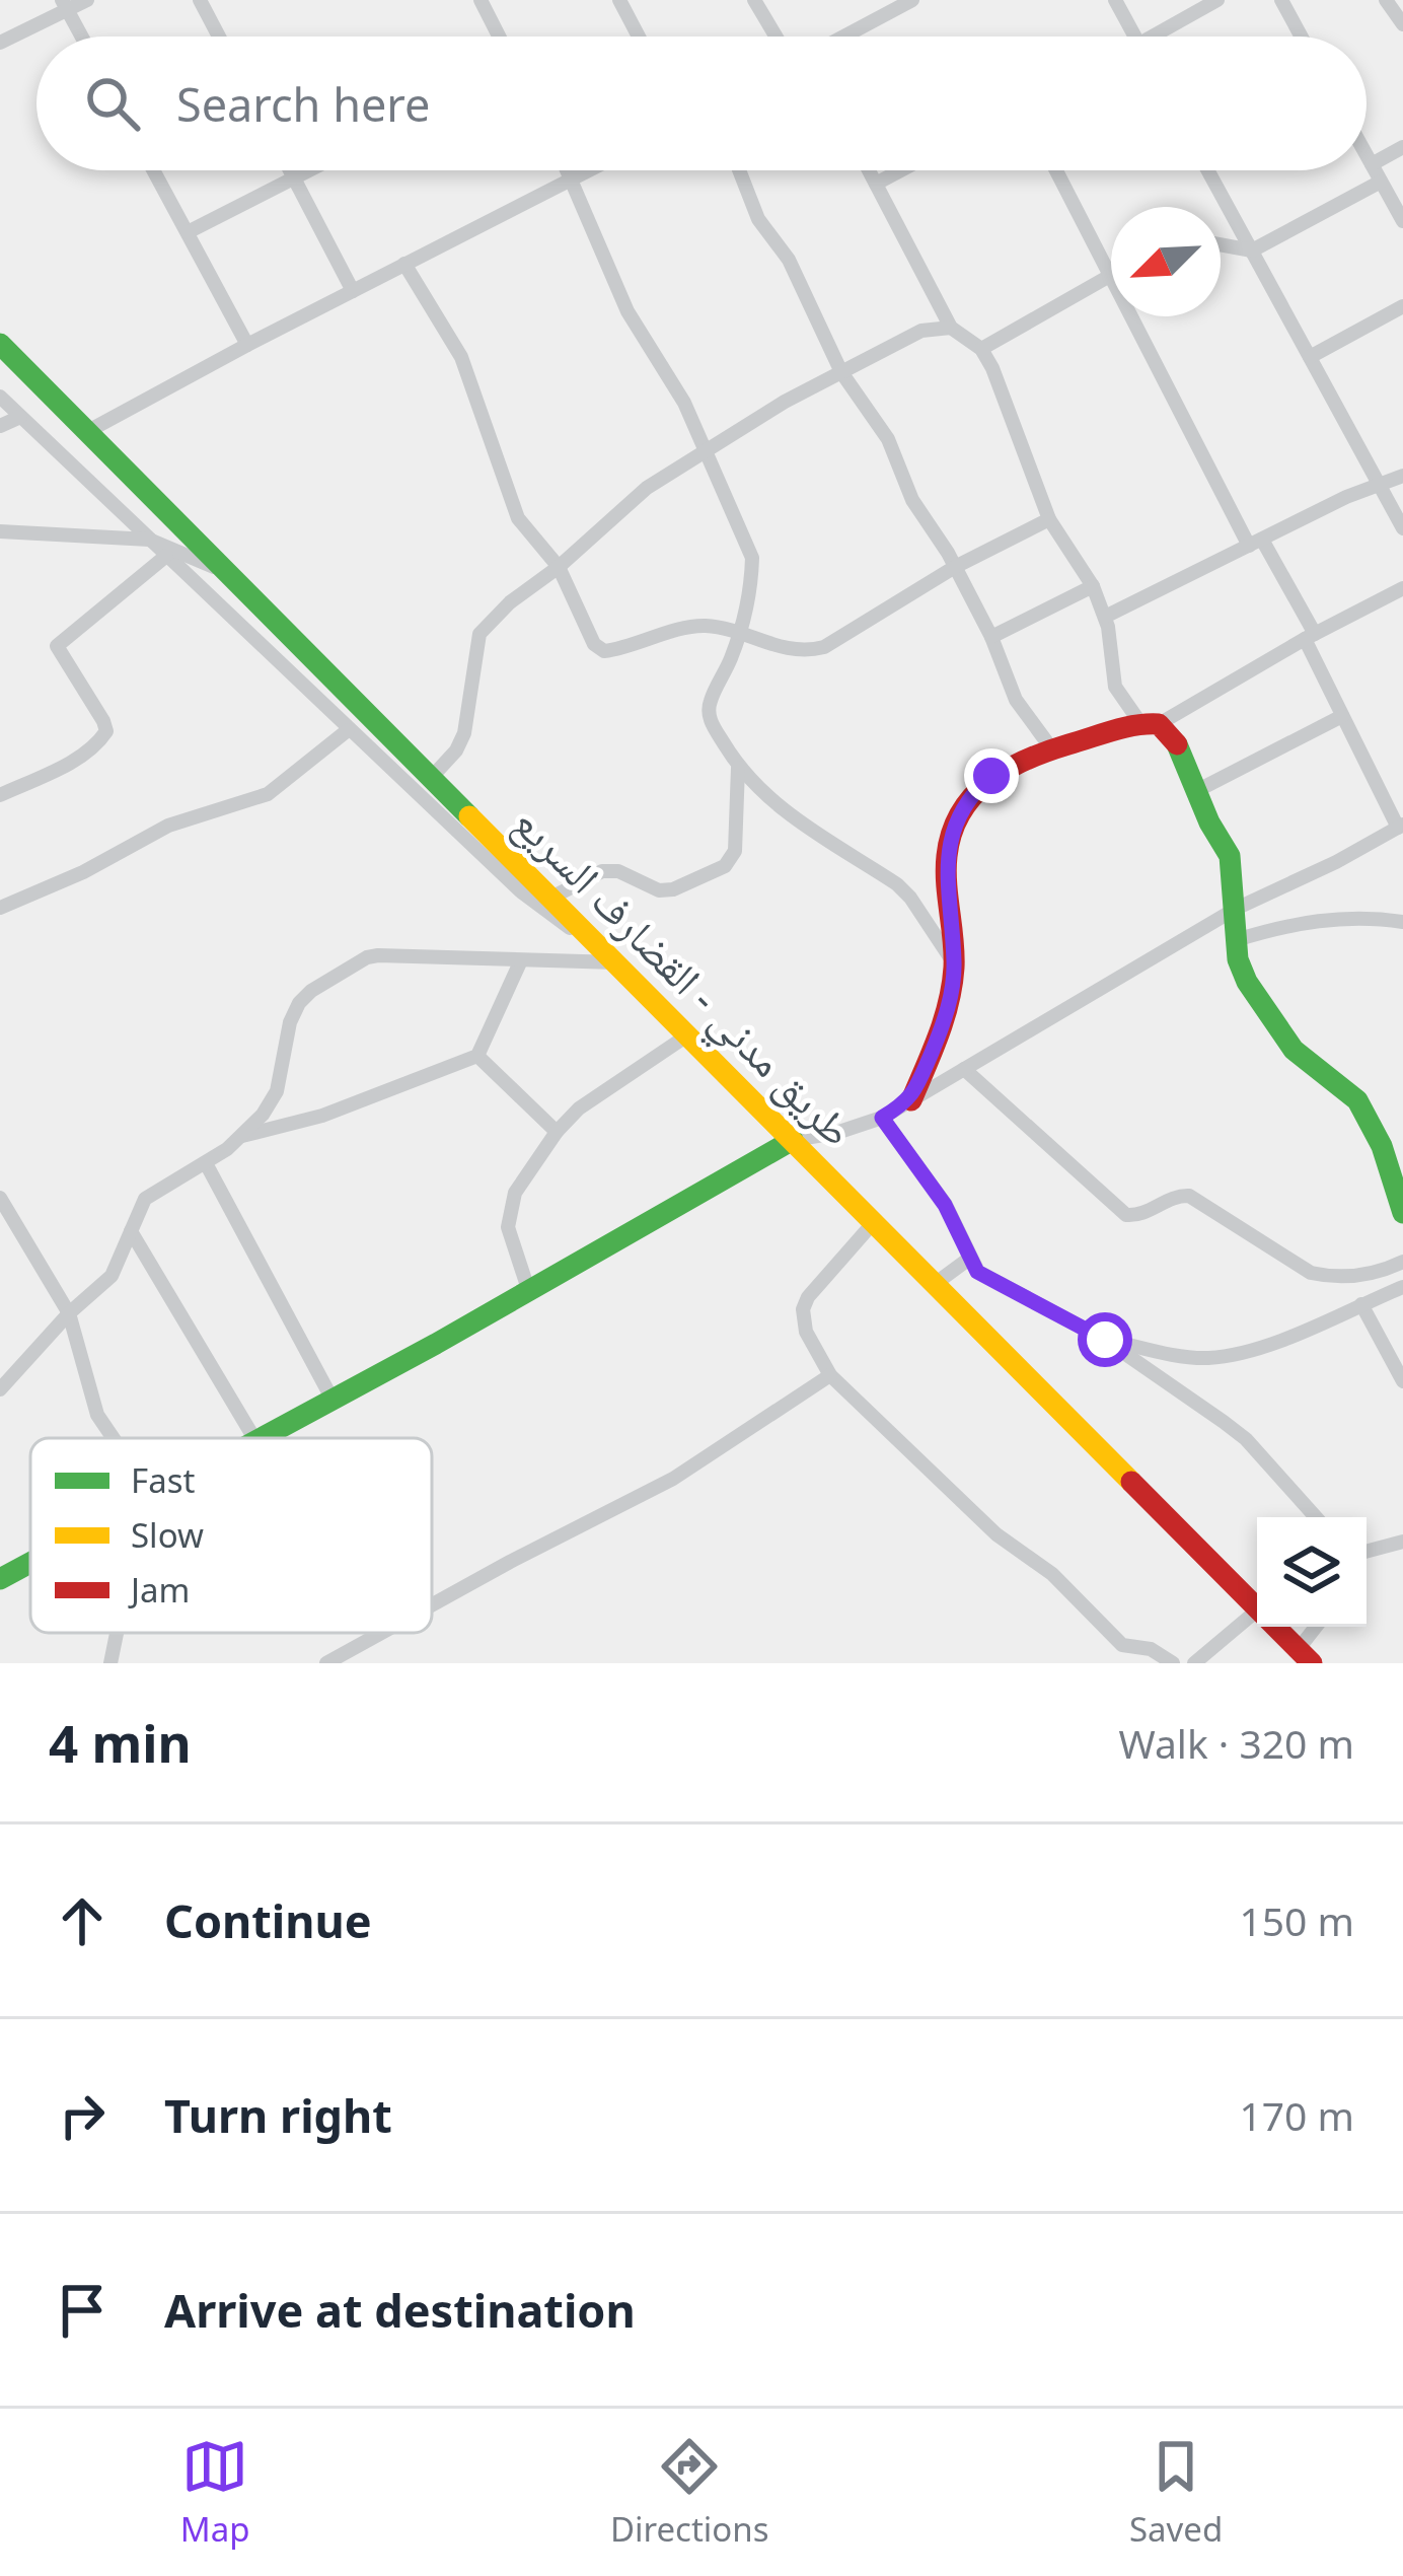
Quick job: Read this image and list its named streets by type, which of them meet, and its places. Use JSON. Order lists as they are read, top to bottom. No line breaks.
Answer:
{"streets":{"main road":["طريق مدني - القضارف السريع"]},"legend":["Fast","Slow","Jam"],"north":"bottom left","page":{"search":"Search here","heading":["4 min","Walk · 320 m"],"list":[["Continue","150 m"],["Turn right","170 m"],"Arrive at destination"],"nav":["Map","Directions","Saved"]}}
